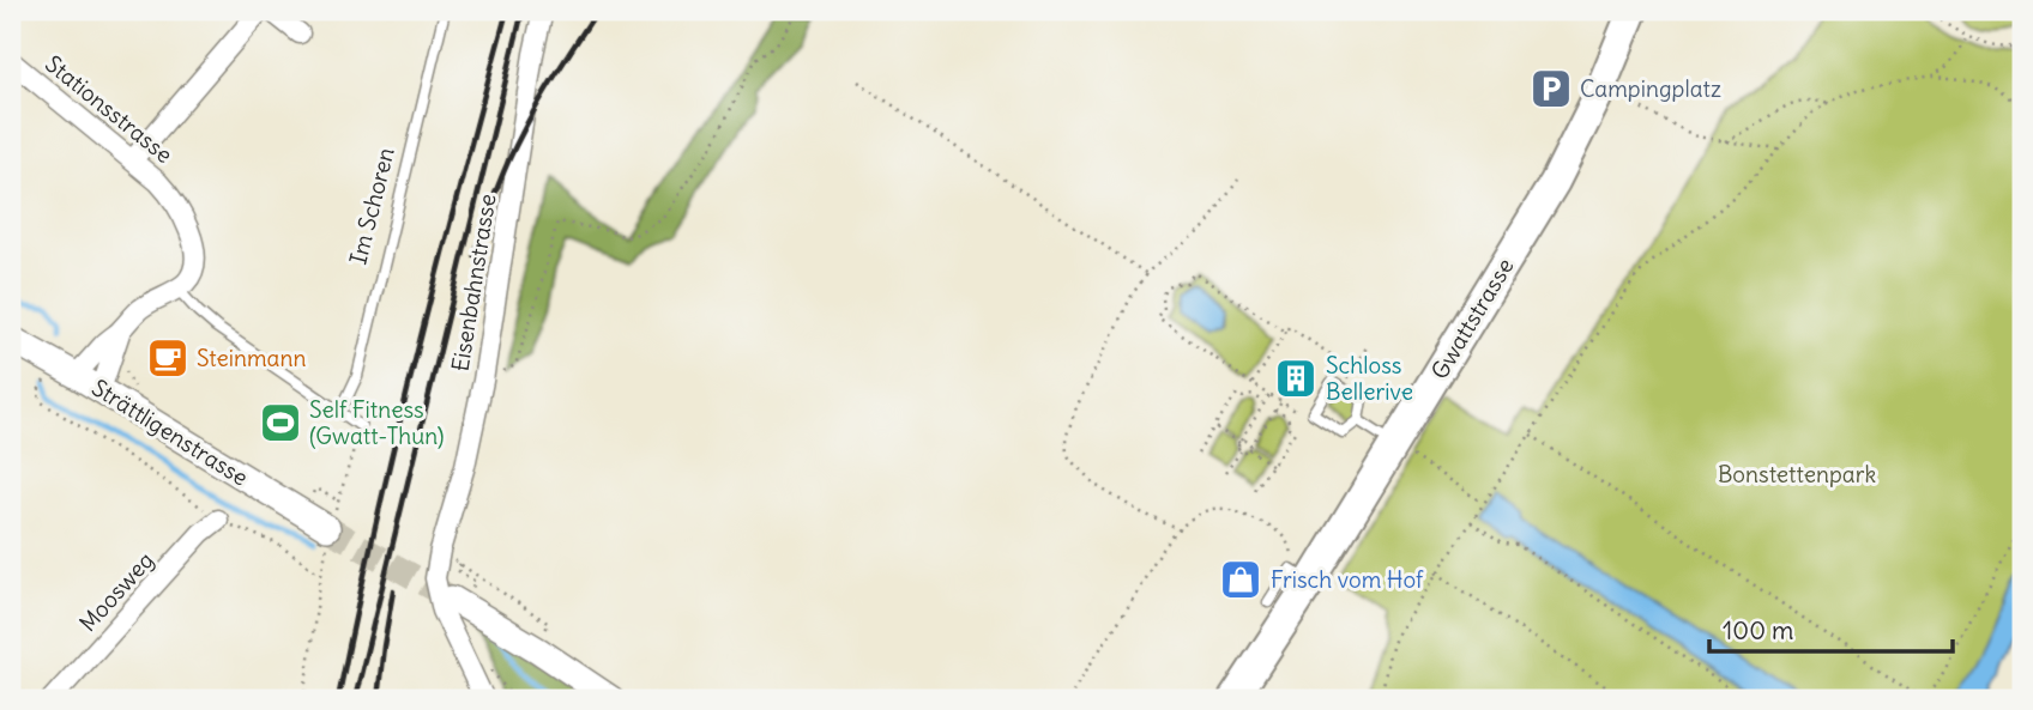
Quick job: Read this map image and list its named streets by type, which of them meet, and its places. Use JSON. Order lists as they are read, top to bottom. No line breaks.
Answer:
{"streets":{"main road":["Gwattstrasse","Strättligenstrasse"],"street":["Stationsstrasse","Eisenbahnstrasse","Moosweg"],"lane":["Im Schoren"]},"parks":["Bonstettenpark"],"places":{"parking":["Campingplatz"],"cafe":["Steinmann"],"building":["Schloss Bellerive"],"sports":["Self Fitness (Gwatt-Thun)"],"shop":["Frisch vom Hof"]},"scale_bar":"100 m"}
